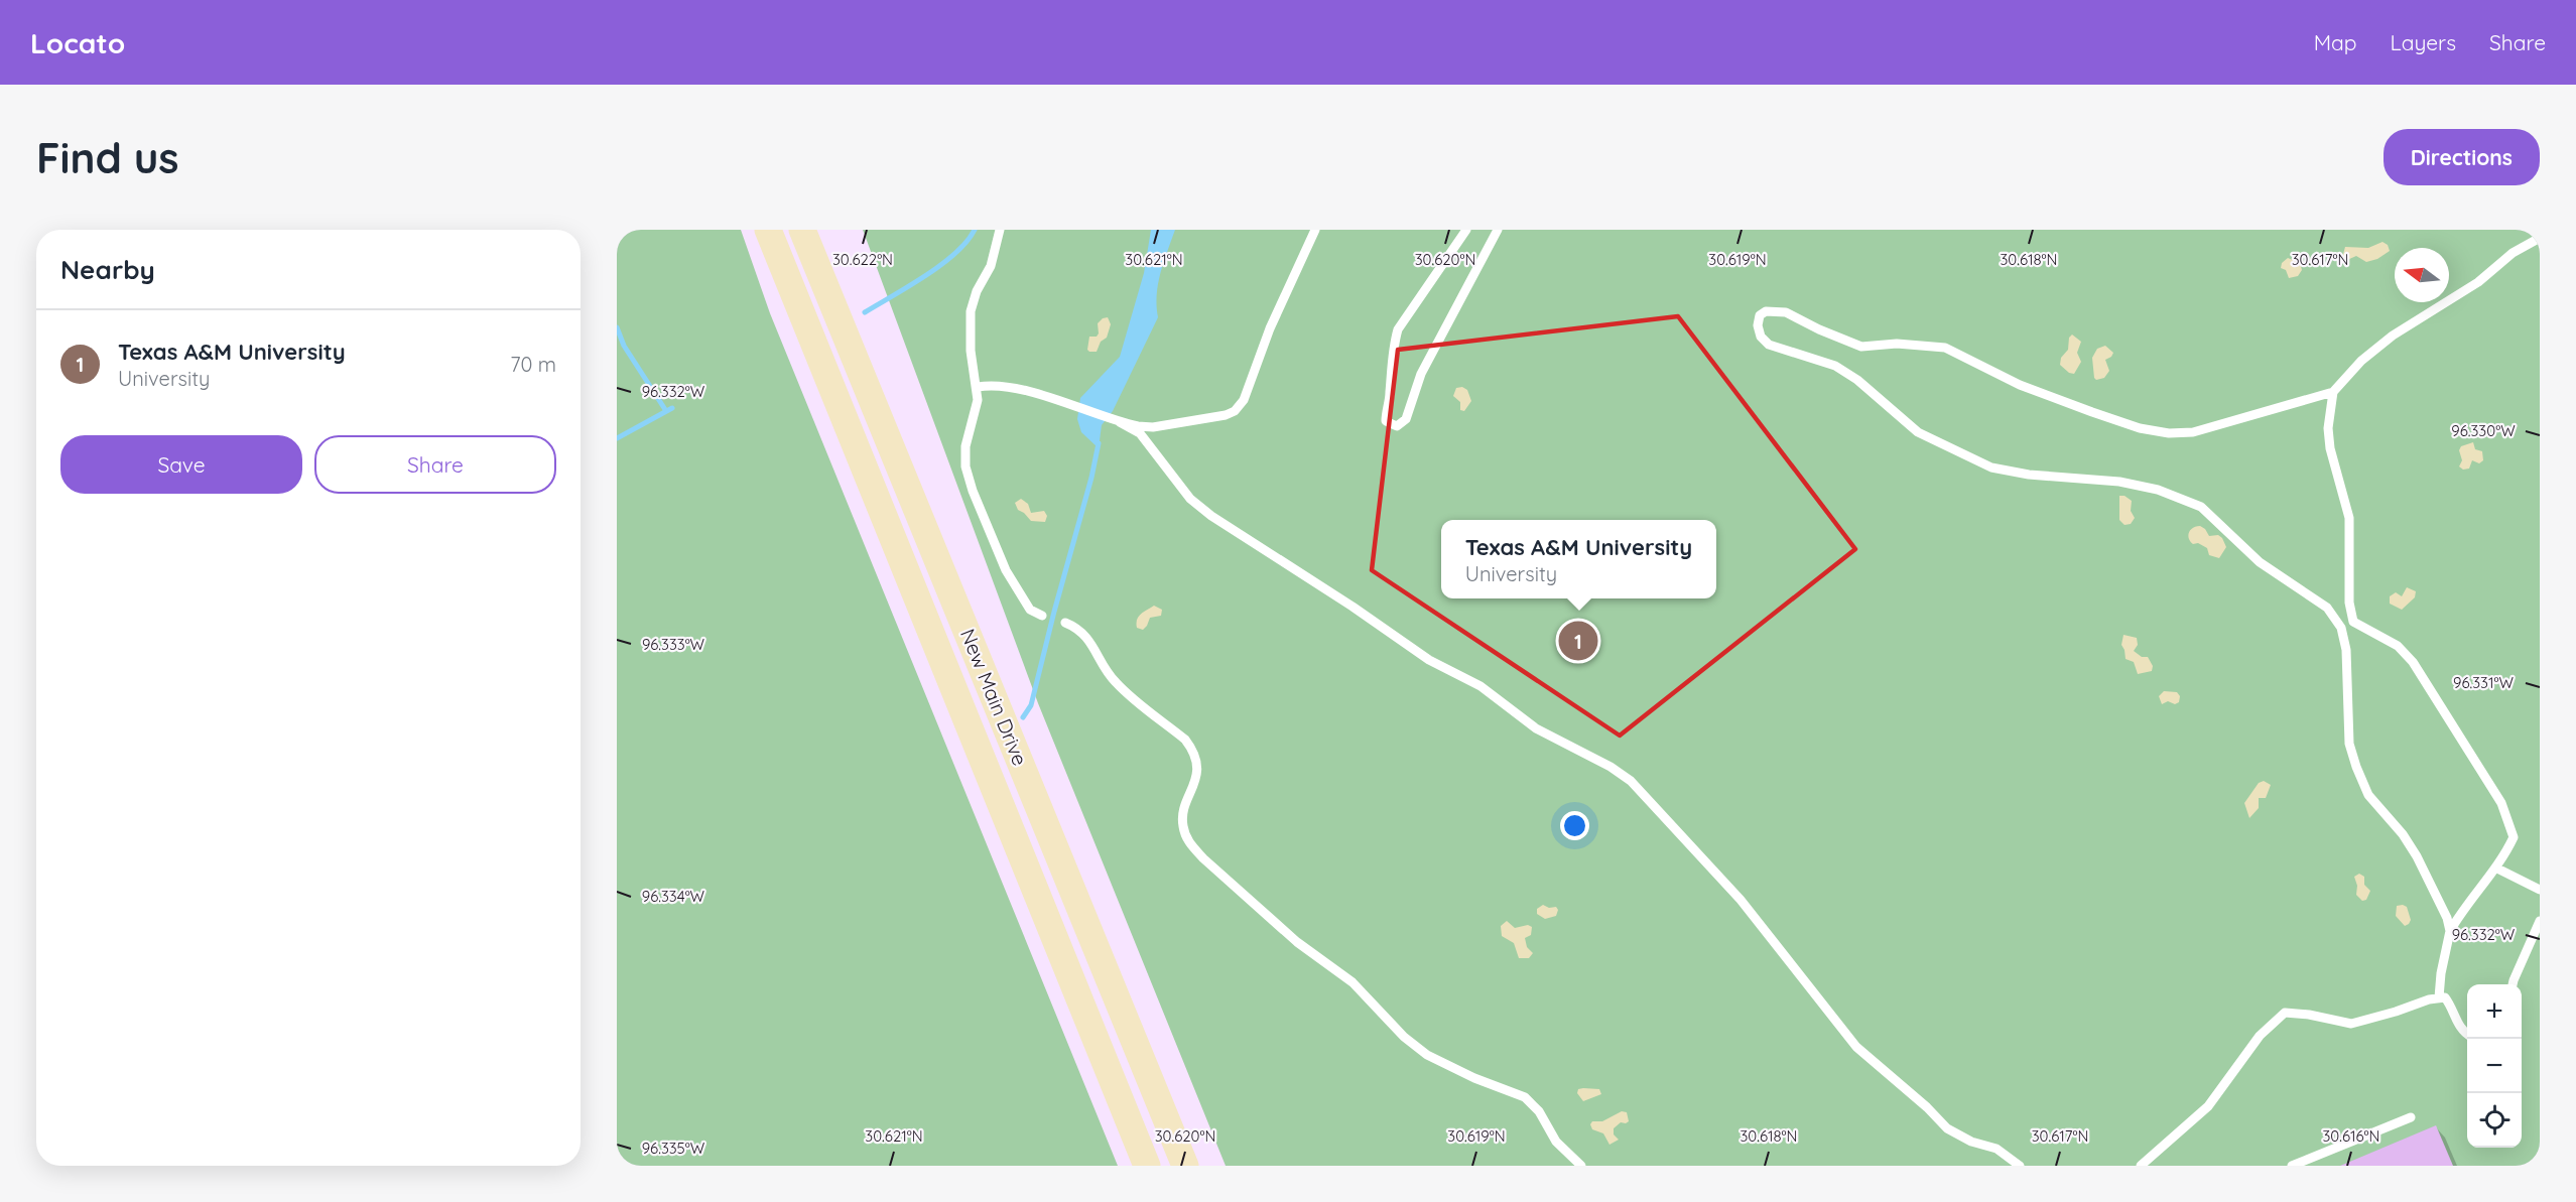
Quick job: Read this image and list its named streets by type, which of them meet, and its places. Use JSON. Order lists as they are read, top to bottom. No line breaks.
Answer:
{"streets":{"street":["New Main Drive"]},"north":"left","page":{"header":"Locato","nav":["Map","Layers","Share"],"buttons":["Directions",["Save","Share"]],"title":"Find us","heading":"Nearby","list":[{"mark":"1","name":"Texas A&M University","note":"University","value":"70 m"}],"popup":["Texas A&M University","University"],"pins":"1","map_buttons":["+","−"]},"coordinates":["30.622°N","30.621°N","30.620°N","30.619°N","30.618°N","30.617°N","96.332°W","96.330°W","96.333°W","96.331°W","96.334°W","30.616°N","96.335°W"]}
